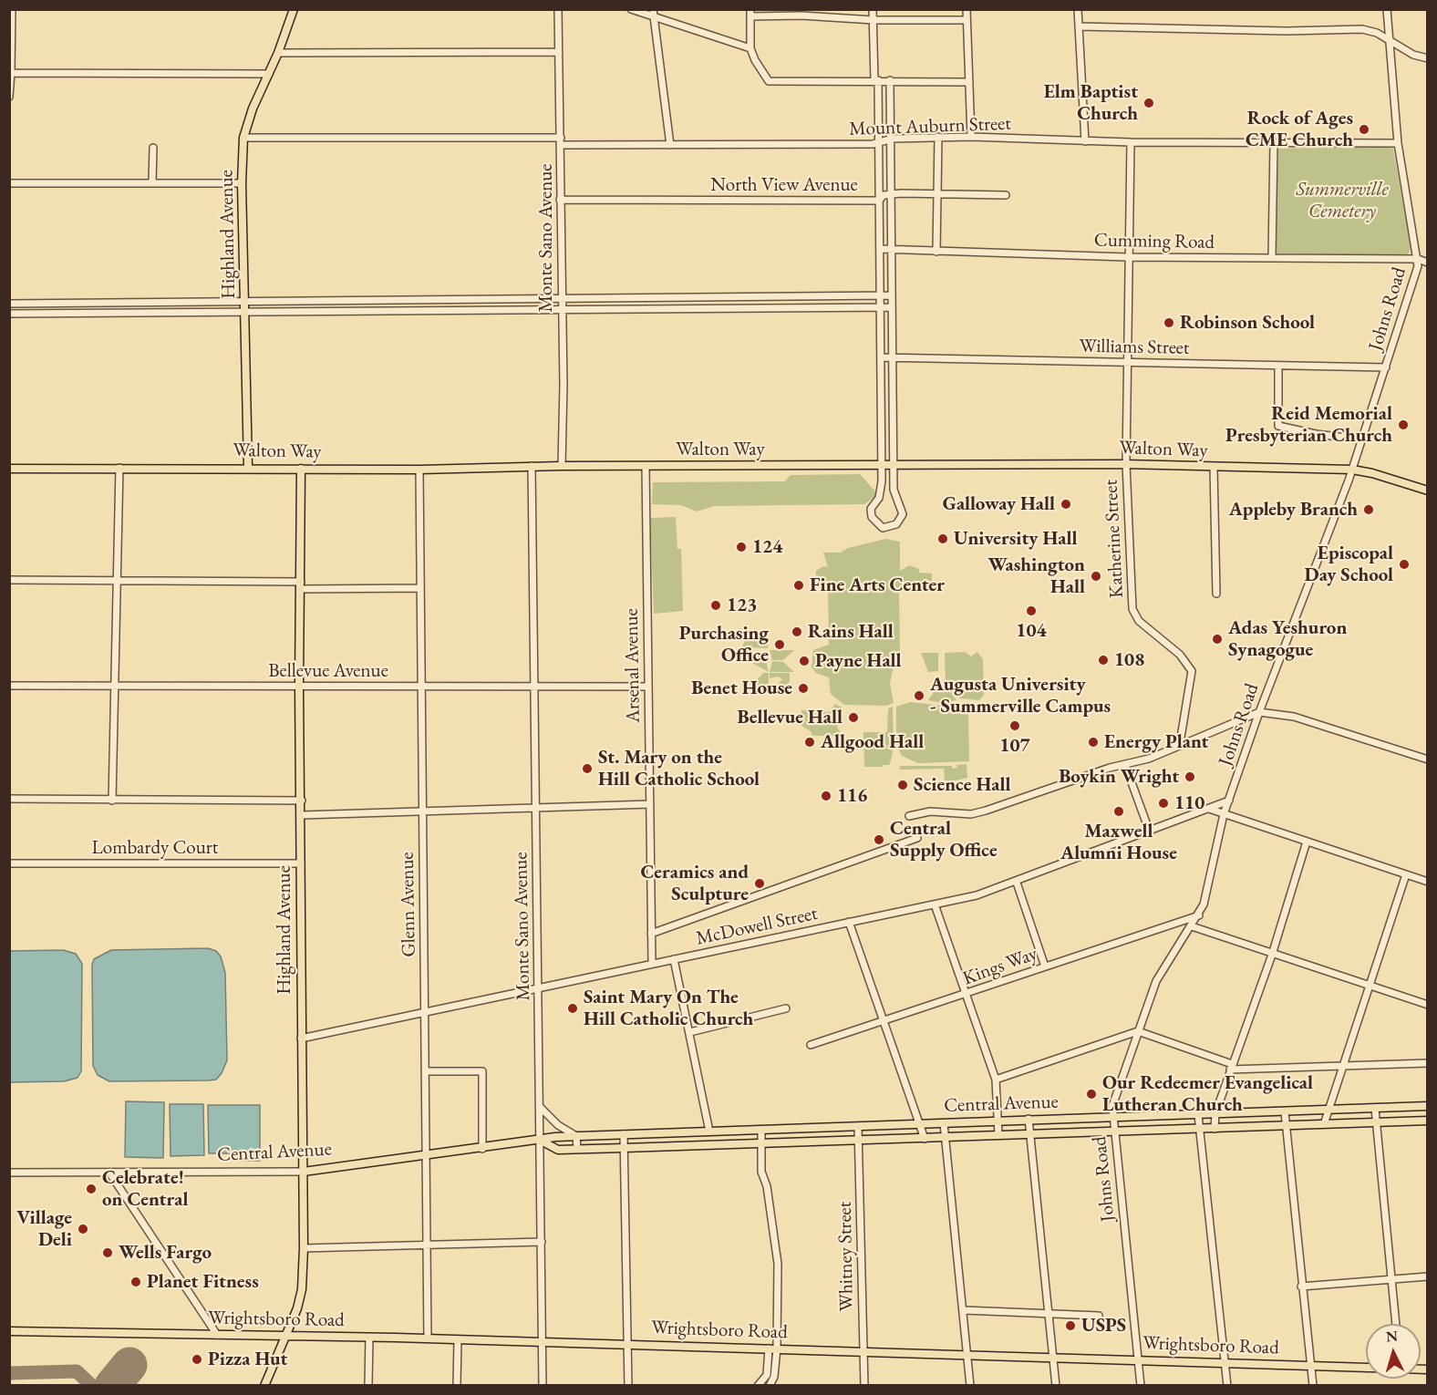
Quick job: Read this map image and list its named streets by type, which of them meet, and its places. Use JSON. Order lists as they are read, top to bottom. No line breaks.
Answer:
{"streets":{"main road":["Highland Avenue","Walton Way","Central Avenue","Wrightsboro Road"],"street":["Mount Auburn Street","North View Avenue","Monte Sano Avenue","Cumming Road","Johns Road","Williams Street","Katherine Street","Arsenal Avenue","Bellevue Avenue","Lombardy Court","Glenn Avenue","McDowell Street","Kings Way","Whitney Street"]},"crossings":[["Mount Auburn Street","Highland Avenue"],["Mount Auburn Street","Monte Sano Avenue"],["Mount Auburn Street","Johns Road"],["Mount Auburn Street","Katherine Street"],["North View Avenue","Monte Sano Avenue"],["Highland Avenue","Walton Way"],["Highland Avenue","Bellevue Avenue"],["Highland Avenue","Lombardy Court"],["Highland Avenue","McDowell Street"],["Highland Avenue","Central Avenue"],["Highland Avenue","Wrightsboro Road"],["Monte Sano Avenue","Walton Way"],["Monte Sano Avenue","Bellevue Avenue"],["Monte Sano Avenue","McDowell Street"],["Monte Sano Avenue","Central Avenue"],["Monte Sano Avenue","Wrightsboro Road"],["Cumming Road","Johns Road"],["Cumming Road","Katherine Street"],["Johns Road","Williams Street"],["Johns Road","Walton Way"],["Johns Road","McDowell Street"],["Johns Road","Kings Way"],["Johns Road","Central Avenue"],["Johns Road","Wrightsboro Road"],["Williams Street","Katherine Street"],["Walton Way","Katherine Street"],["Walton Way","Arsenal Avenue"],["Walton Way","Glenn Avenue"],["Arsenal Avenue","Bellevue Avenue"],["Arsenal Avenue","McDowell Street"],["Bellevue Avenue","Glenn Avenue"],["Glenn Avenue","McDowell Street"],["Glenn Avenue","Central Avenue"],["Glenn Avenue","Wrightsboro Road"],["Central Avenue","Whitney Street"],["Whitney Street","Wrightsboro Road"]],"parks":["Summerville Cemetery"],"places":["Elm Baptist Church","Rock of Ages CME Church","Robinson School","Reid Memorial Presbyterian Church","Galloway Hall","Appleby Branch","University Hall","124","Episcopal Day School","Washington Hall","Fine Arts Center","123","104","Rains Hall","Adas Yeshuron Synagogue","Purchasing Office","108","Payne Hall","Benet House","Augusta University - Summerville Campus","Bellevue Hall","107","Allgood Hall","Energy Plant","St. Mary on the Hill Catholic School","Boykin Wright","Science Hall","116","110","Maxwell Alumni House","Central Supply Office","Ceramics and Sculpture","Saint Mary On The Hill Catholic Church","Our Redeemer Evangelical Lutheran Church","Celebrate! on Central","Village Deli","Wells Fargo","Planet Fitness","USPS","Pizza Hut"],"north":"top"}
